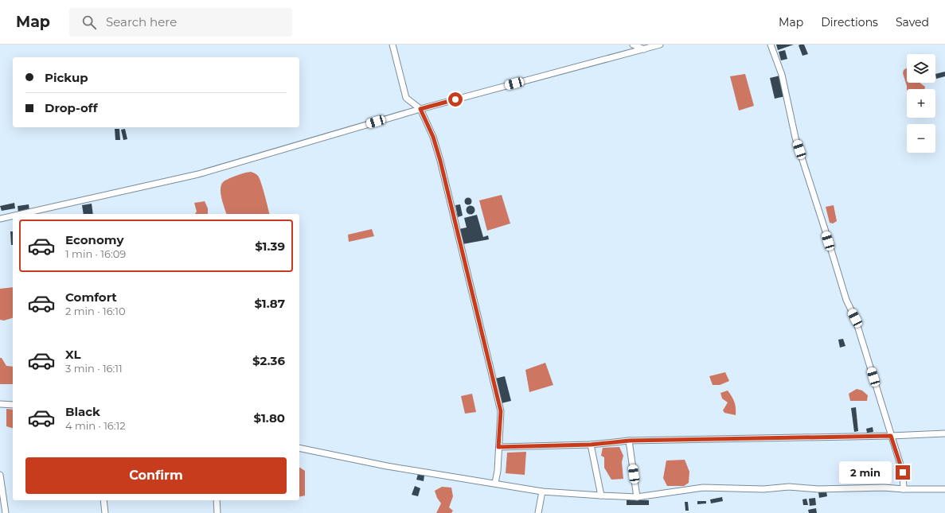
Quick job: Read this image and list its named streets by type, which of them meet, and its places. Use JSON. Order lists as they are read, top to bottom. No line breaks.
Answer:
{"page":{"header":"Map","search":"Search here","nav":["Map","Directions","Saved"],"map_buttons":["+","−"],"banner":["Pickup","Drop-off"],"list":[{"name":"Economy","note":"1 min · 16:09","value":"$1.39"},{"name":"Comfort","note":"2 min · 16:10","value":"$1.87"},{"name":"XL","note":"3 min · 16:11","value":"$2.36"},{"name":"Black","note":"4 min · 16:12","value":"$1.80"}],"buttons":"Confirm","bubble":"2 min"}}
